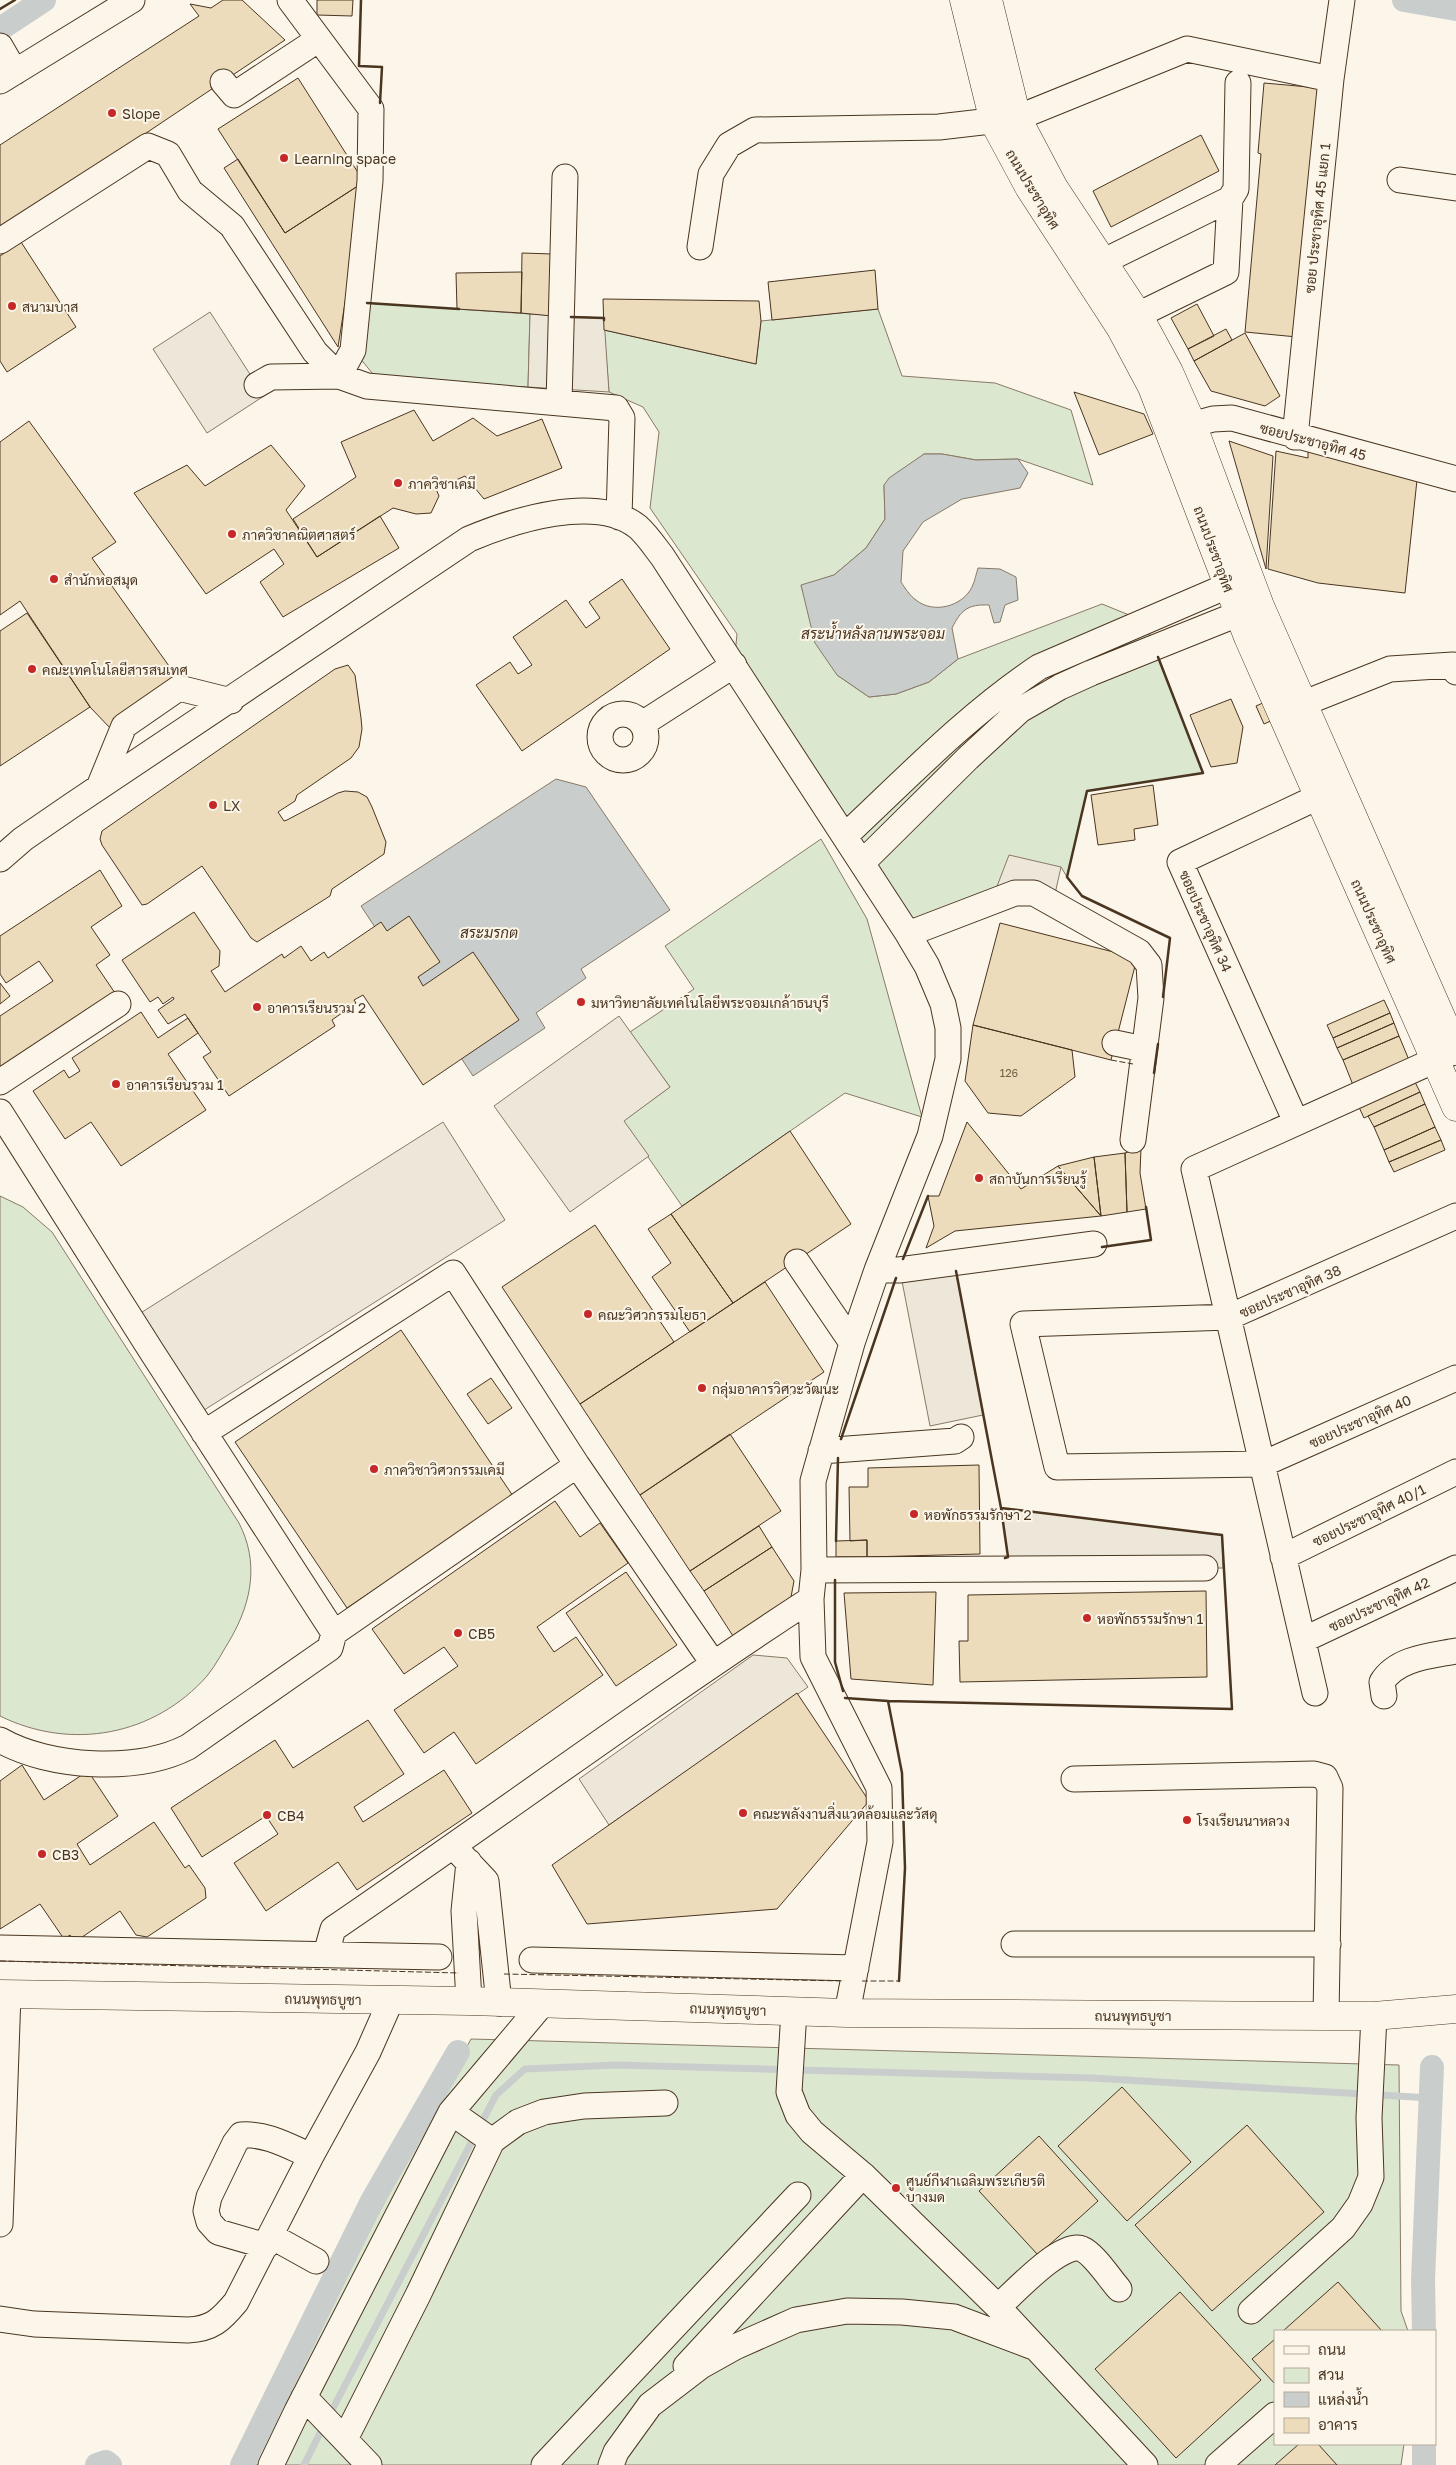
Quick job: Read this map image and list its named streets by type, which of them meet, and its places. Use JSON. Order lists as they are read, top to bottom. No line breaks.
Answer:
{"streets":{"main road":["ถนนประชาอุทิศ","ถนนพุทธบูชา"],"street":["ซอย ประชาอุทิศ 45 แยก 1","ซอยประชาอุทิศ 45","ซอยประชาอุทิศ 34","ซอยประชาอุทิศ 38","ซอยประชาอุทิศ 40","ซอยประชาอุทิศ 40/1","ซอยประชาอุทิศ 42"]},"crossings":[["ถนนประชาอุทิศ","ซอยประชาอุทิศ 45"],["ถนนประชาอุทิศ","ซอยประชาอุทิศ 34"],["ซอย ประชาอุทิศ 45 แยก 1","ซอยประชาอุทิศ 45"],["ซอยประชาอุทิศ 38","ซอยประชาอุทิศ 40"]],"water":["สระน้ำหลังลานพระจอม","สระมรกต"],"places":["Slope","Learning space","สนามบาส","ภาควิชาเคมี","ภาควิชาคณิตศาสตร์","สำนักหอสมุด","คณะเทคโนโลยีสารสนเทศ","LX","มหาวิทยาลัยเทคโนโลยีพระจอมเกล้าธนบุรี","อาคารเรียนรวม 2","อาคารเรียนรวม 1","สถาบันการเรียนรู้","คณะวิศวกรรมโยธา","กลุ่มอาคารวิศวะวัฒนะ","ภาควิชาวิศวกรรมเคมี","หอพักธรรมรักษา 2","หอพักธรรมรักษา 1","CB5","คณะพลังงานสิ่งแวดล้อมและวัสดุ","CB4","โรงเรียนนาหลวง","CB3","ศูนย์กีฬาเฉลิมพระเกียรติ บางมด"],"house_numbers":["126"],"legend":["ถนน","สวน","แหล่งน้ำ","อาคาร"]}
